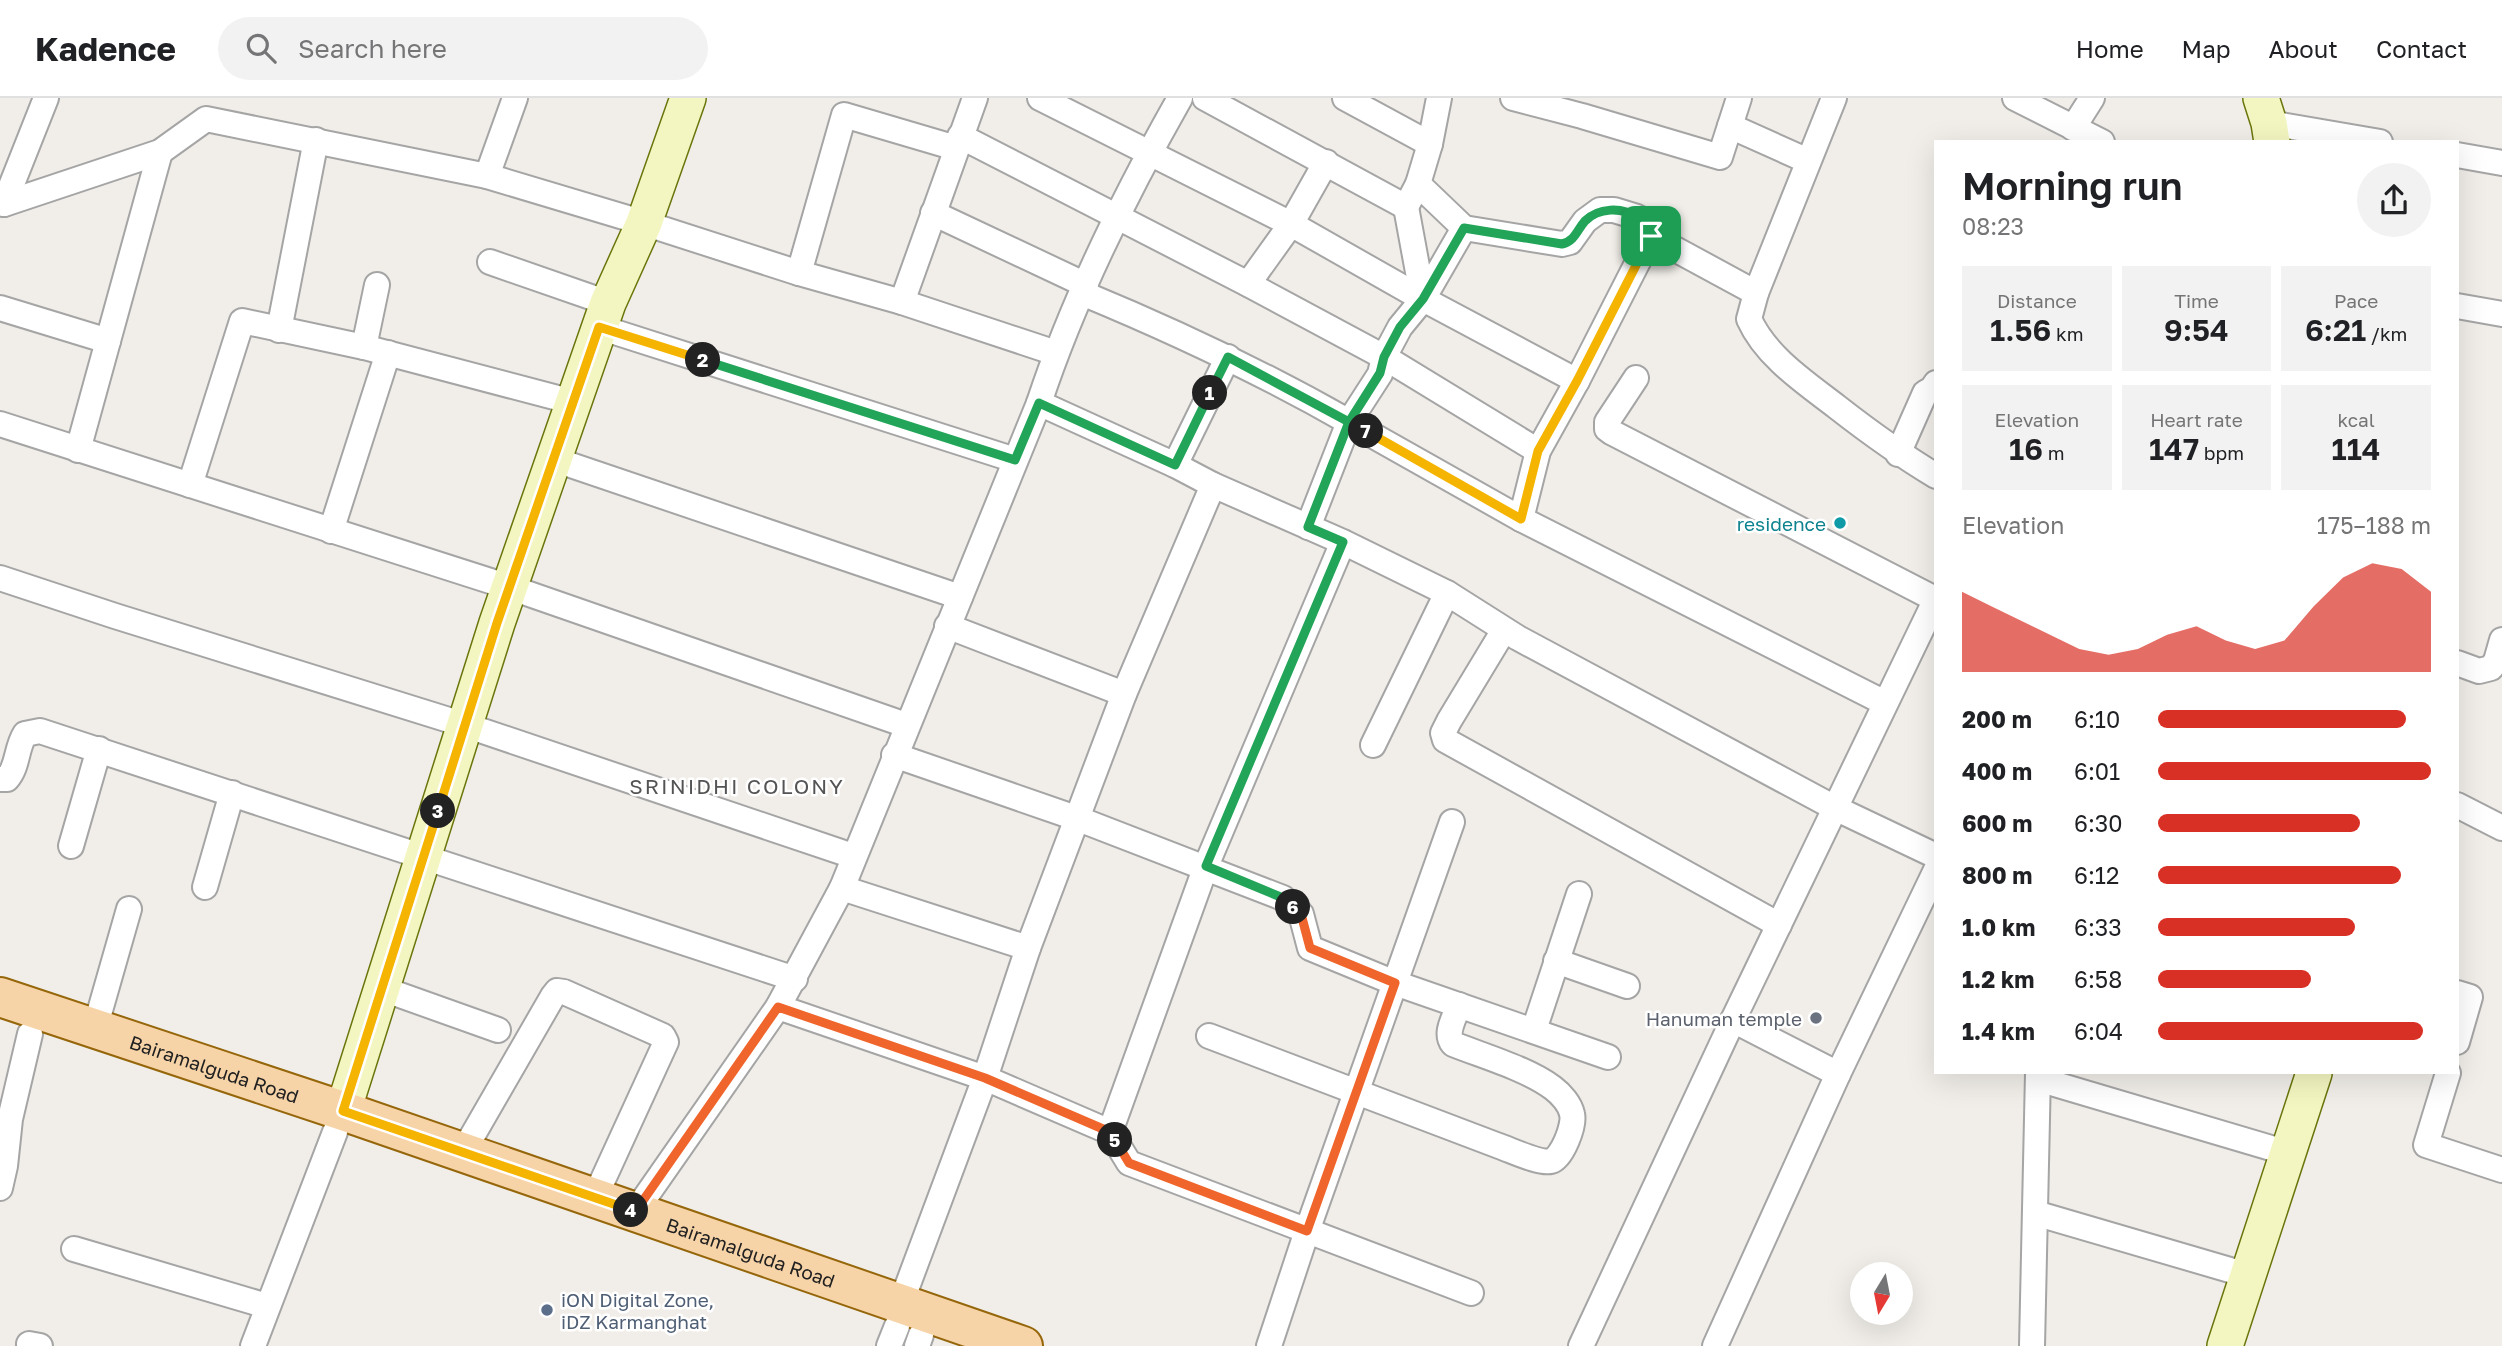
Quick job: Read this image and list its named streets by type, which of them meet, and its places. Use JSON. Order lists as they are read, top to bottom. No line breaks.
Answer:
{"streets":{"main road":["Bairamalguda Road"]},"districts":["SRINIDHI COLONY"],"places":["residence","Hanuman temple","iON Digital Zone, iDZ Karmanghat"],"north":"bottom","page":{"header":"Kadence","search":"Search here","nav":["Home","Map","About","Contact"],"heading":["Morning run","08:23"],"stats":[["Distance","1.56 km"],["Time","9:54"],["Pace","6:21 /km"],["Elevation","16 m"],["Heart rate","147 bpm"],["kcal","114"]],"pins":["2","1","7","3","6","5","4"],"chart":["Elevation","175–188 m"],"list":[{"name":"200 m","note":"6:10"},{"name":"400 m","note":"6:01"},{"name":"600 m","note":"6:30"},{"name":"800 m","note":"6:12"},{"name":"1.0 km","note":"6:33"},{"name":"1.2 km","note":"6:58"},{"name":"1.4 km","note":"6:04"}]}}
